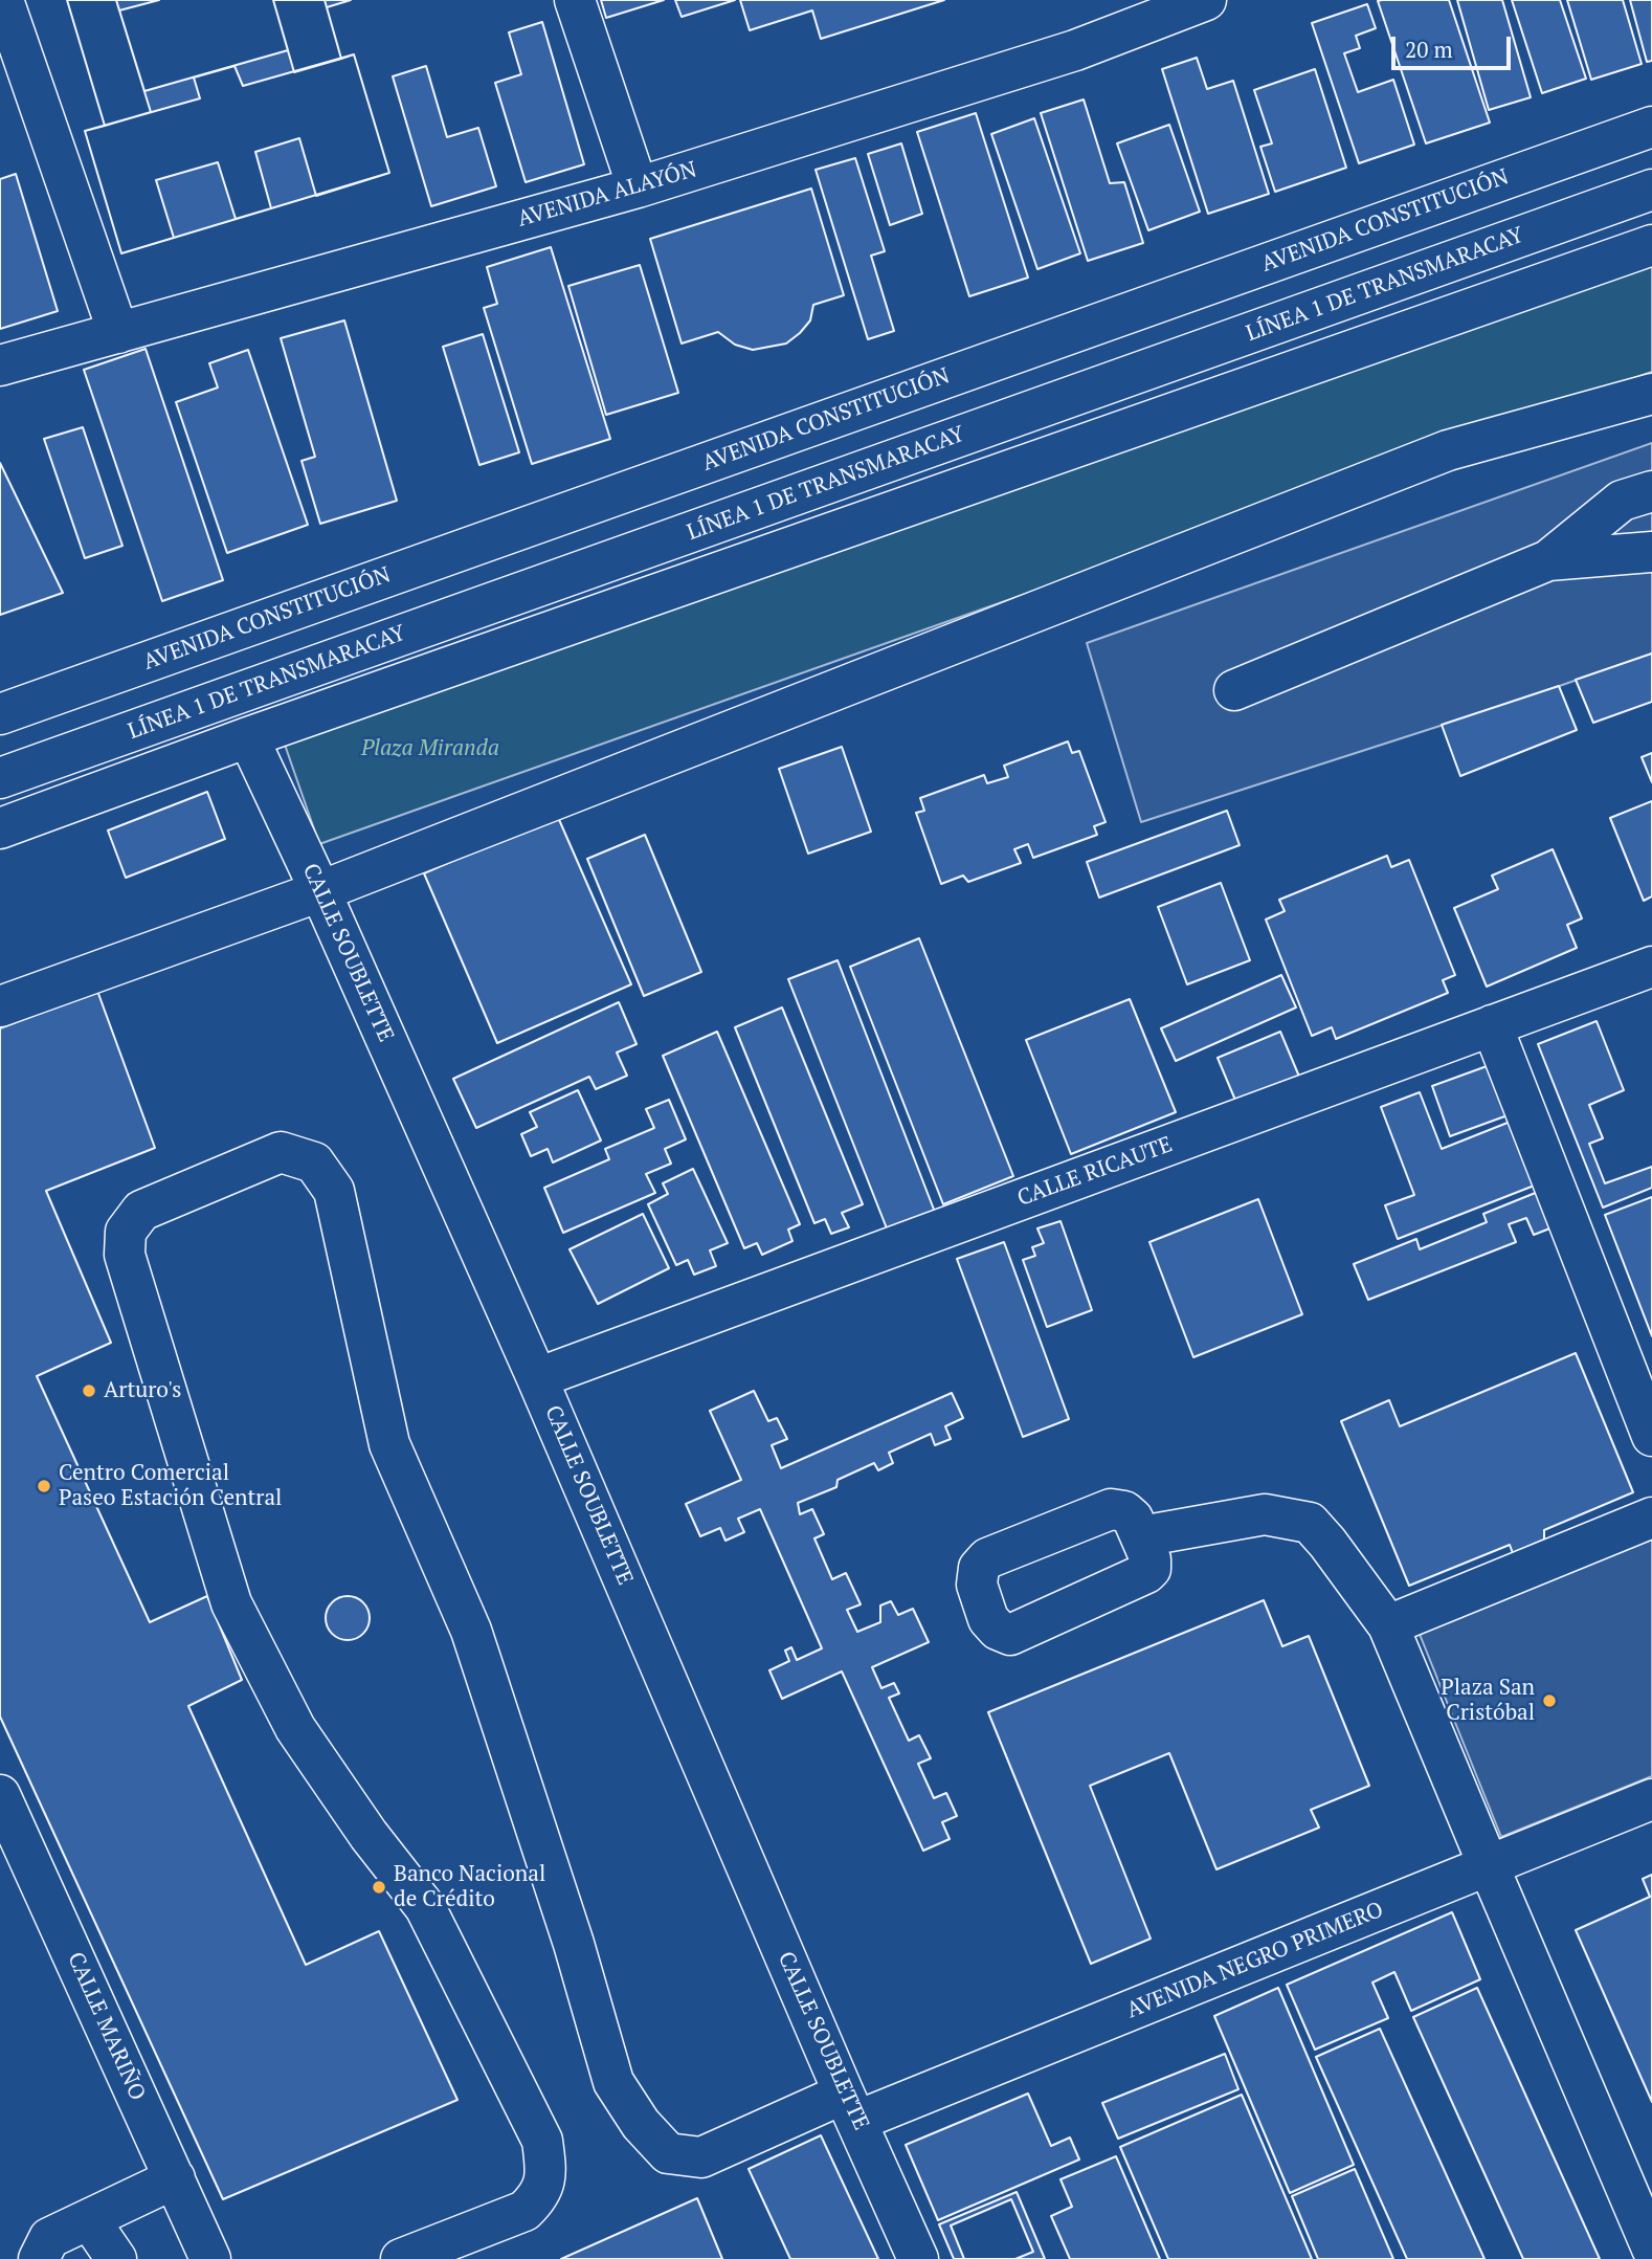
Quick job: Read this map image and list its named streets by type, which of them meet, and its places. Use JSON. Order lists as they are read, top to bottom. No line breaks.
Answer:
{"streets":{"street":["AVENIDA ALAYÓN","AVENIDA CONSTITUCIÓN","LÍNEA 1 DE TRANSMARACAY","CALLE SOUBLETTE","CALLE RICAUTE","AVENIDA NEGRO PRIMERO","CALLE MARIÑO"]},"crossings":[["CALLE SOUBLETTE","CALLE RICAUTE"],["CALLE SOUBLETTE","AVENIDA NEGRO PRIMERO"]],"parks":["Plaza Miranda"],"places":["Arturo's","Centro Comercial Paseo Estación Central","Plaza San Cristóbal","Banco Nacional de Crédito"],"scale_bar":"20 m"}
